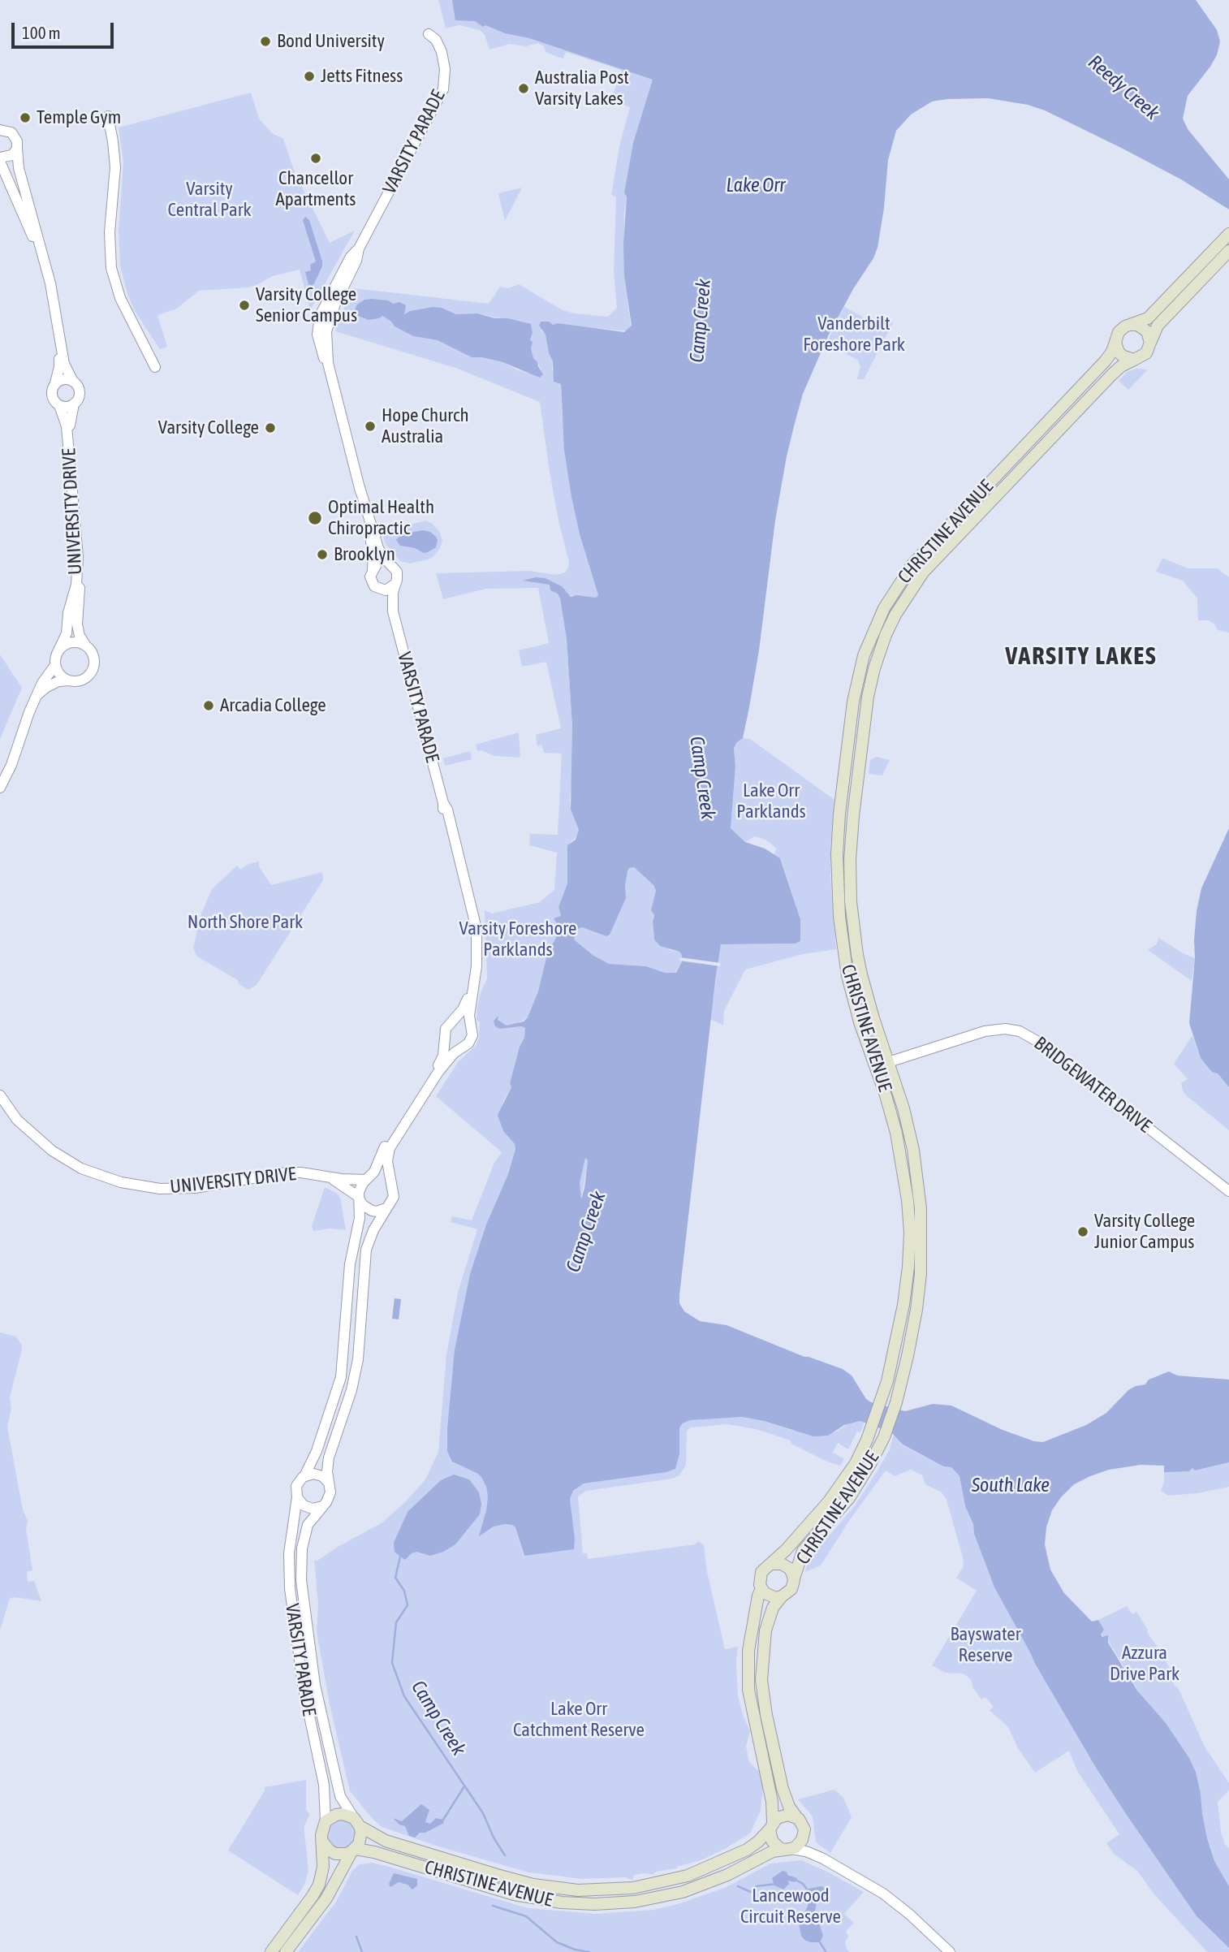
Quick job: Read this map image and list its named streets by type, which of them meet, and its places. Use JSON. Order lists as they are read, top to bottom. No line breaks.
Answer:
{"streets":{"main road":["CHRISTINE AVENUE"],"street":["VARSITY PARADE","UNIVERSITY DRIVE","BRIDGEWATER DRIVE"]},"crossings":[["VARSITY PARADE","UNIVERSITY DRIVE"],["VARSITY PARADE","CHRISTINE AVENUE"],["CHRISTINE AVENUE","BRIDGEWATER DRIVE"]],"districts":["VARSITY LAKES"],"water":["Reedy Creek","Lake Orr","Camp Creek","South Lake"],"parks":["Varsity Central Park","Vanderbilt Foreshore Park","Lake Orr Parklands","North Shore Park","Varsity Foreshore Parklands","Bayswater Reserve","Azzura Drive Park","Lake Orr Catchment Reserve","Lancewood Circuit Reserve"],"places":["Bond University","Jetts Fitness","Australia Post Varsity Lakes","Temple Gym","Chancellor Apartments","Varsity College Senior Campus","Hope Church Australia","Varsity College","Optimal Health Chiropractic","Brooklyn","Arcadia College","Varsity College Junior Campus"],"scale_bar":"100 m"}
